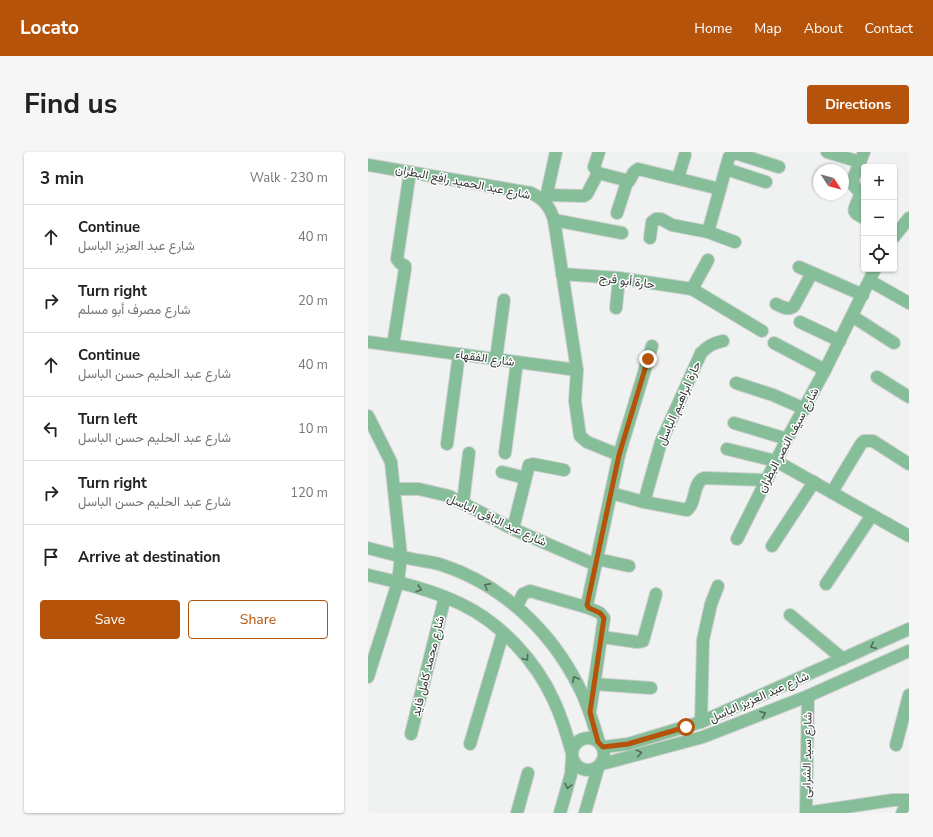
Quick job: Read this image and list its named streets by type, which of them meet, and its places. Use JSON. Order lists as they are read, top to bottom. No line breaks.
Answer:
{"streets":{"street":["شارع عبد الحميد رافع البطران","حارة أبو فرج","شارع الفقهاء","حارة ابراهيم الباسل","شارع سيف النصر البطران","شارع عبد الباقى الباسل","شارع محمد كامل فايد","شارع عبد العزيز الباسل","شارع سيد الشرابى"]},"crossings":[["شارع عبد العزيز الباسل","شارع سيد الشرابى"]],"north":"bottom right","page":{"header":"Locato","nav":["Home","Map","About","Contact"],"title":"Find us","buttons":["Directions",["Save","Share"]],"heading":["3 min","Walk · 230 m"],"map_buttons":["+","−"],"list":[["Continue","شارع عبد العزيز الباسل","40 m"],["Turn right","شارع مصرف أبو مسلم","20 m"],["Continue","شارع عبد الحليم حسن الباسل","40 m"],["Turn left","شارع عبد الحليم حسن الباسل","10 m"],["Turn right","شارع عبد الحليم حسن الباسل","120 m"],"Arrive at destination"]}}
